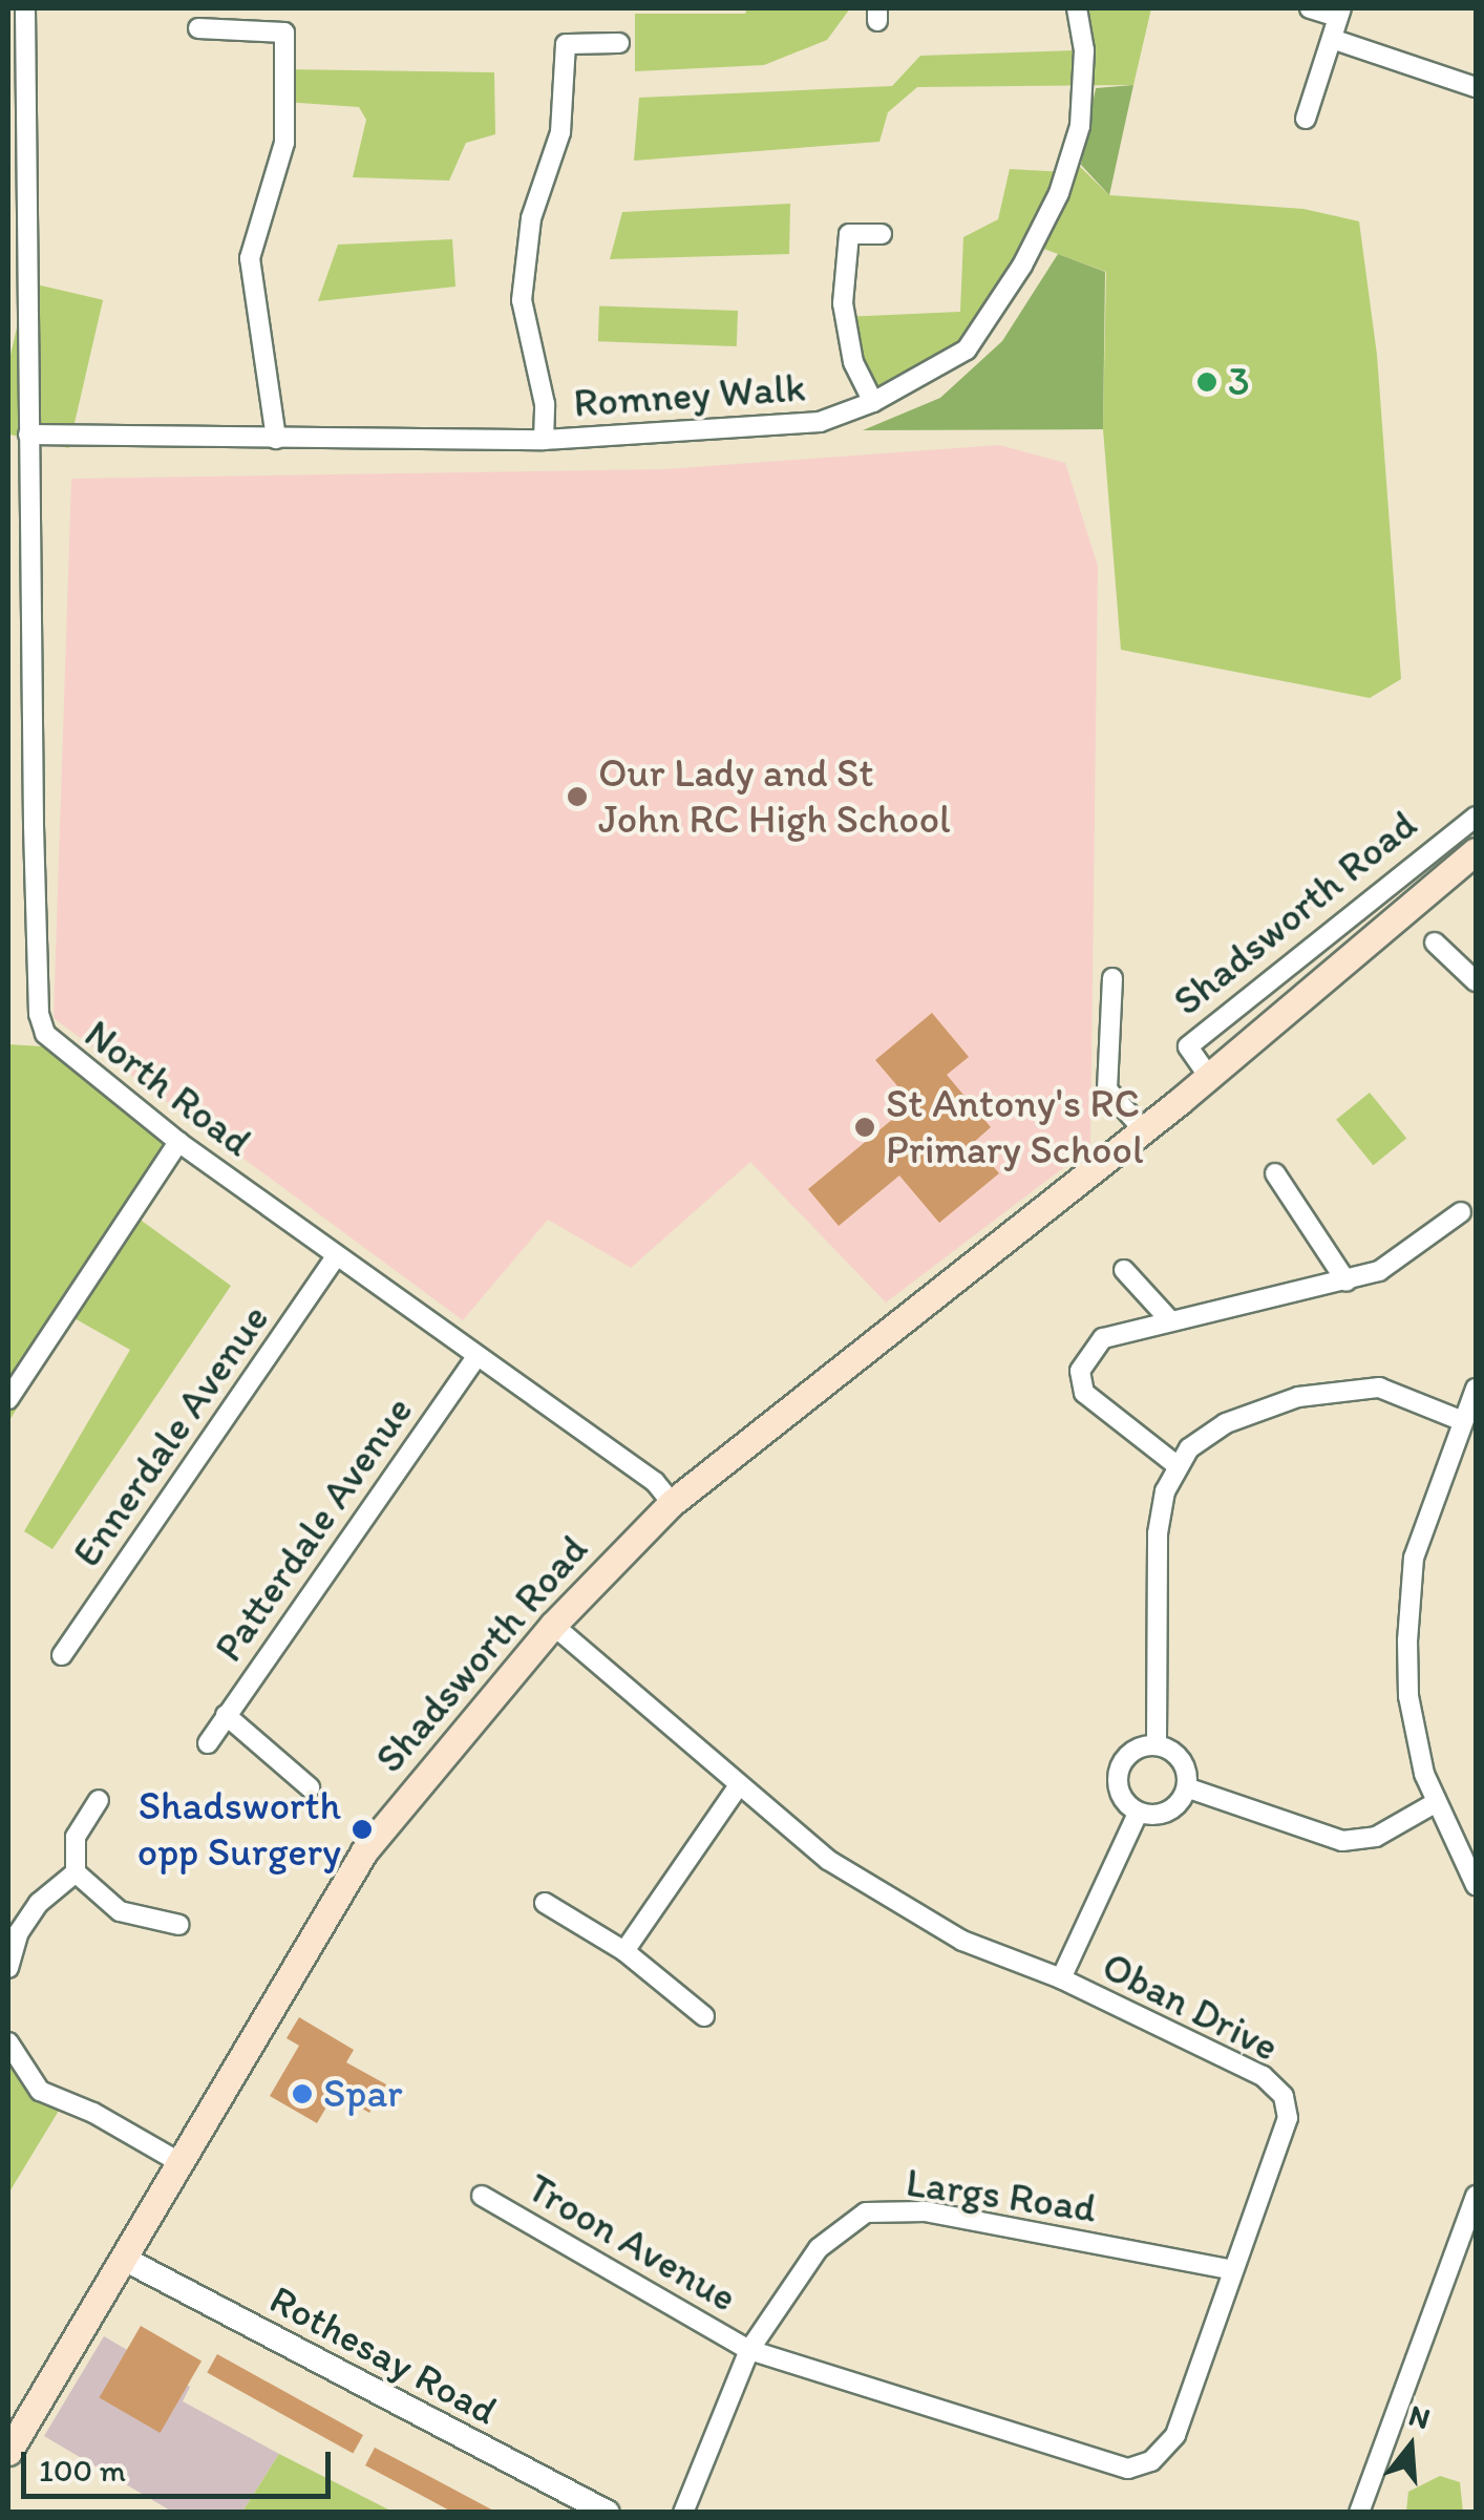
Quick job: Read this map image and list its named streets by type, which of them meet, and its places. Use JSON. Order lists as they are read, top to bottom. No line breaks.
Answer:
{"streets":{"main road":["Shadsworth Road"],"street":["Romney Walk","North Road","Ennerdale Avenue","Patterdale Avenue","Oban Drive","Largs Road","Troon Avenue","Rothesay Road"]},"crossings":[["Romney Walk","North Road"],["Shadsworth Road","North Road"],["Shadsworth Road","Oban Drive"],["Shadsworth Road","Rothesay Road"],["North Road","Ennerdale Avenue"],["North Road","Patterdale Avenue"],["Oban Drive","Largs Road"],["Oban Drive","Troon Avenue"],["Largs Road","Troon Avenue"]],"places":["3","Our Lady and St John RC High School","St Antony's RC Primary School","Shadsworth opp Surgery","Spar"],"scale_bar":"100 m","north":"top"}
